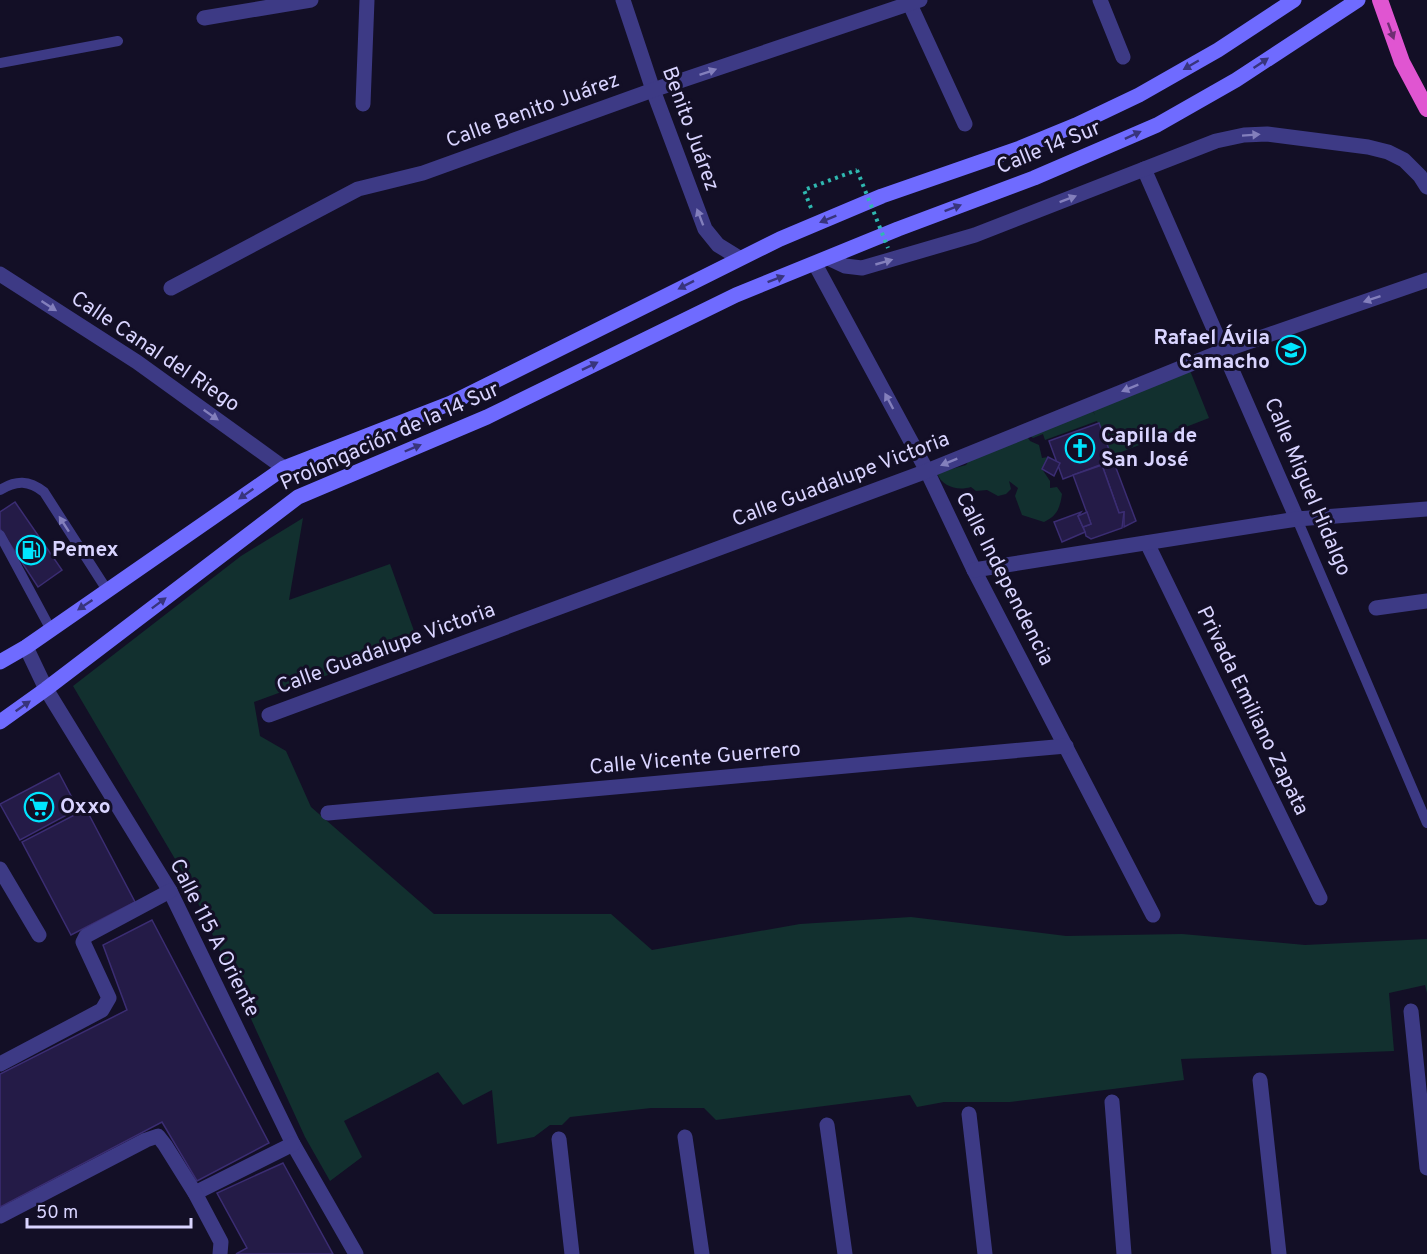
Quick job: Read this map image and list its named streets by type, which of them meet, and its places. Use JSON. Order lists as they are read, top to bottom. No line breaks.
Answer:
{"streets":{"main road":["Calle 14 Sur","Prolongación de la 14 Sur"],"street":["Calle Benito Juárez","Benito Juárez","Calle Canal del Riego","Calle Guadalupe Victoria","Calle Miguel Hidalgo","Calle Independencia","Privada Emiliano Zapata","Calle Vicente Guerrero","Calle 115 A Oriente"]},"crossings":[["Calle Benito Juárez","Benito Juárez"],["Benito Juárez","Calle 14 Sur"],["Benito Juárez","Prolongación de la 14 Sur"],["Calle 14 Sur","Prolongación de la 14 Sur"],["Calle 14 Sur","Calle Independencia"],["Calle Canal del Riego","Prolongación de la 14 Sur"],["Prolongación de la 14 Sur","Calle 115 A Oriente"],["Calle Guadalupe Victoria","Calle Miguel Hidalgo"],["Calle Guadalupe Victoria","Calle Independencia"],["Calle Independencia","Calle Vicente Guerrero"]],"one_way":["Benito Juárez","Calle Canal del Riego","Calle Guadalupe Victoria"],"places":{"school or university":["Rafael Ávila Camacho"],"church":["Capilla de San José"],"fuel station":["Pemex"],"supermarket":["Oxxo"]},"scale_bar":"50 m"}
